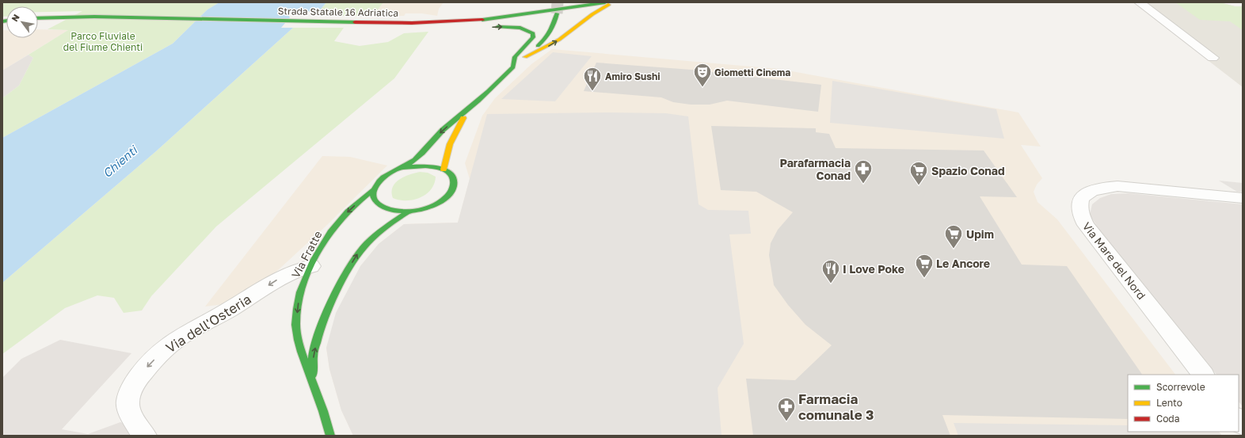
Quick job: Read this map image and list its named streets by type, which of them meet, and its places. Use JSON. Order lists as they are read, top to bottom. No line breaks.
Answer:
{"streets":{"main road":["Strada Statale 16 Adriatica","Via Fratte"],"street":["Via Mare del Nord","Via dell'Osteria"]},"crossings":[["Via Fratte","Via dell'Osteria"]],"one_way":["Via dell'Osteria"],"water":["Chienti"],"parks":["Parco Fluviale del Fiume Chienti"],"places":{"theatre":["Giometti Cinema"],"restaurant":["Amiro Sushi","I Love Poke"],"pharmacy":["Parafarmacia Conad","Farmacia comunale 3"],"supermarket":["Spazio Conad","Upim","Le Ancore"]},"legend":["Scorrevole","Lento","Coda"],"north":"top left"}
